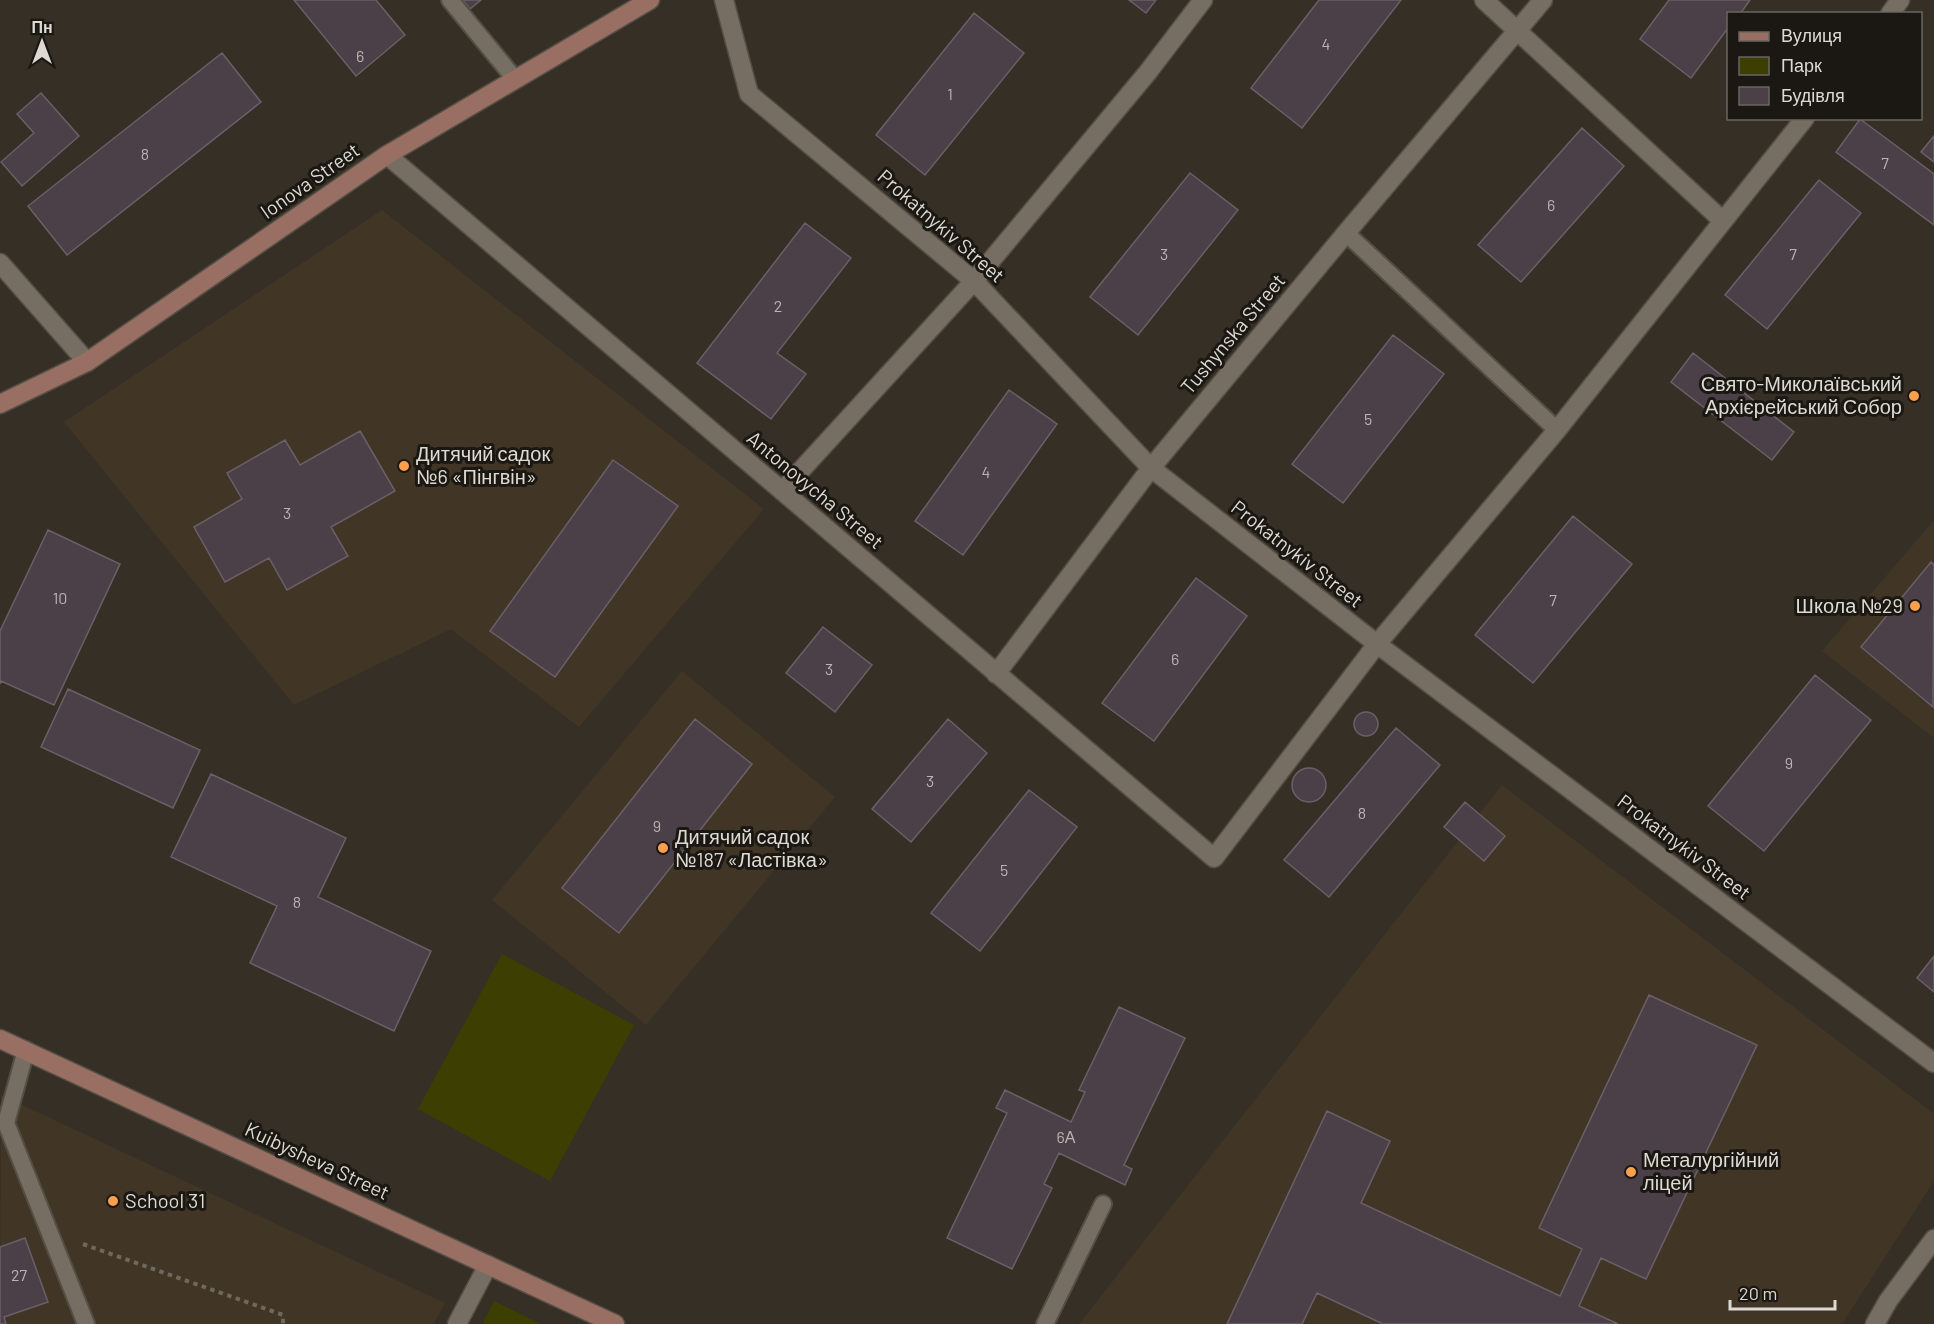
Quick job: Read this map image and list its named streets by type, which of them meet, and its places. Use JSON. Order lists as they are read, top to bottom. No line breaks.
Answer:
{"streets":{"street":["Ionova Street","Prokatnykiv Street","Tushynska Street","Antonovycha Street","Kuibysheva Street"]},"crossings":[["Ionova Street","Antonovycha Street"],["Prokatnykiv Street","Tushynska Street"],["Prokatnykiv Street","Antonovycha Street"],["Tushynska Street","Antonovycha Street"]],"places":["Свято-Миколаївський Архієрейський Собор","Дитячий садок №6 «Пінгвін»","Школа №29","Дитячий садок №187 «Ластівка»","Металургійний ліцей","School 31"],"house_numbers":["4","6","1","8","7","6","3","7","2","5","4","3","10","7","6","3","9","3","8","9","5","8","6А","27"],"legend":["Вулиця","Парк","Будівля"],"scale_bar":"20 m","north":"top"}
